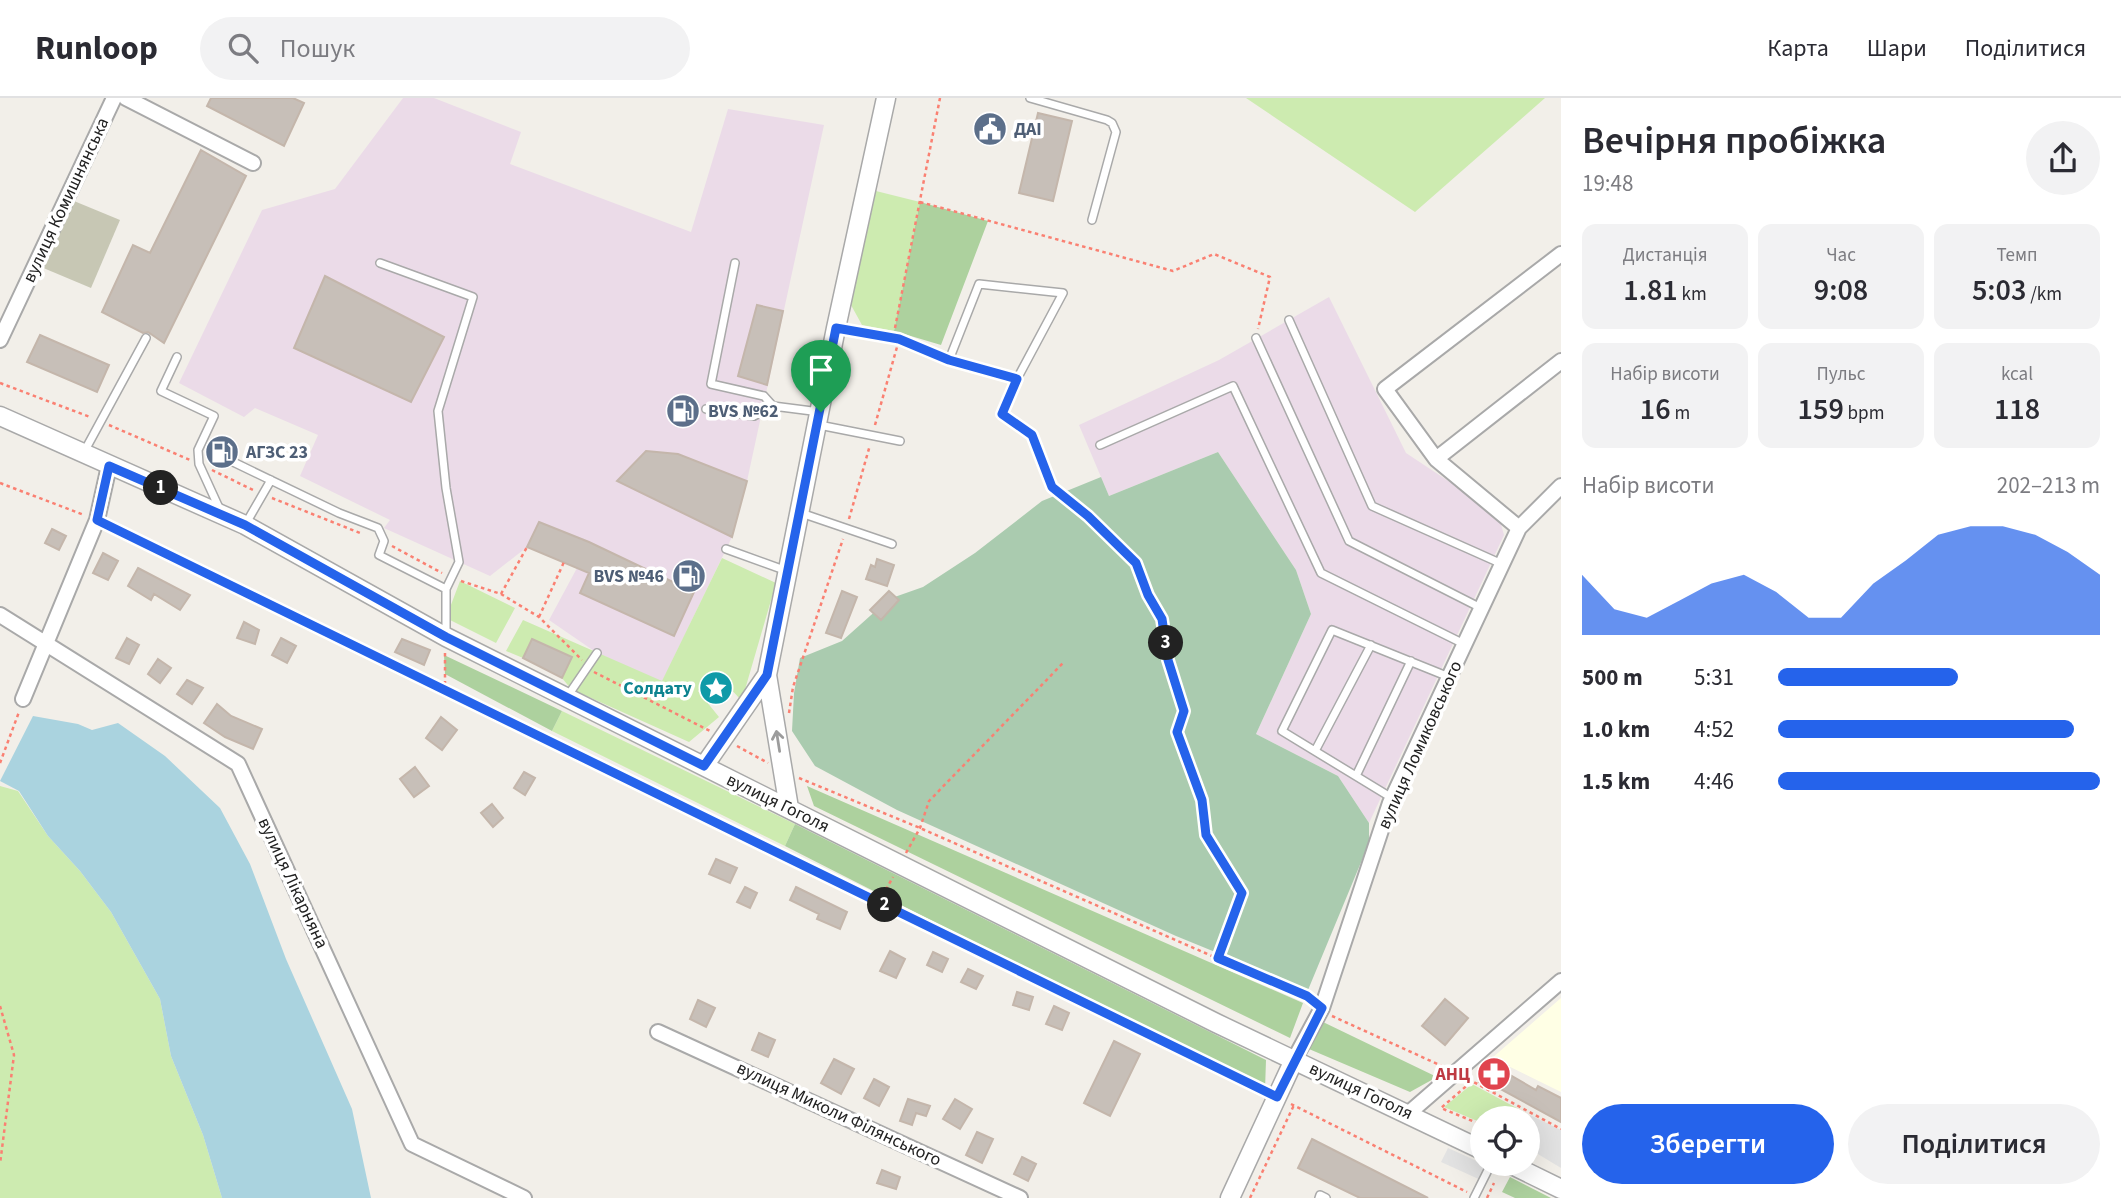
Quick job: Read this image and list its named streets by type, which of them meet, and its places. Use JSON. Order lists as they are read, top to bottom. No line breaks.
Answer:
{"streets":{"street":["вулиця Комишнянська","вулиця Ломиковського","вулиця Гоголя","вулиця Лікарняна","вулиця Миколи Філянського"]},"crossings":[["вулиця Ломиковського","вулиця Гоголя"]],"places":{"public building":["ДАІ"],"fuel station":["BVS №62","АГЗС 23","BVS №46"],"place":["Солдату"],"pharmacy":["АНЦ"]},"page":{"header":"Runloop","search":"Пошук","nav":["Карта","Шари","Поділитися"],"heading":["Вечірня пробіжка","19:48"],"stats":[["Дистанція","1.81 km"],["Час","9:08"],["Темп","5:03 /km"],["Набір висоти","16 m"],["Пульс","159 bpm"],["kcal","118"]],"chart":["Набір висоти","202–213 m"],"pins":["1","3","2"],"list":[{"name":"500 m","note":"5:31"},{"name":"1.0 km","note":"4:52"},{"name":"1.5 km","note":"4:46"}],"buttons":["Зберегти","Поділитися"]}}
